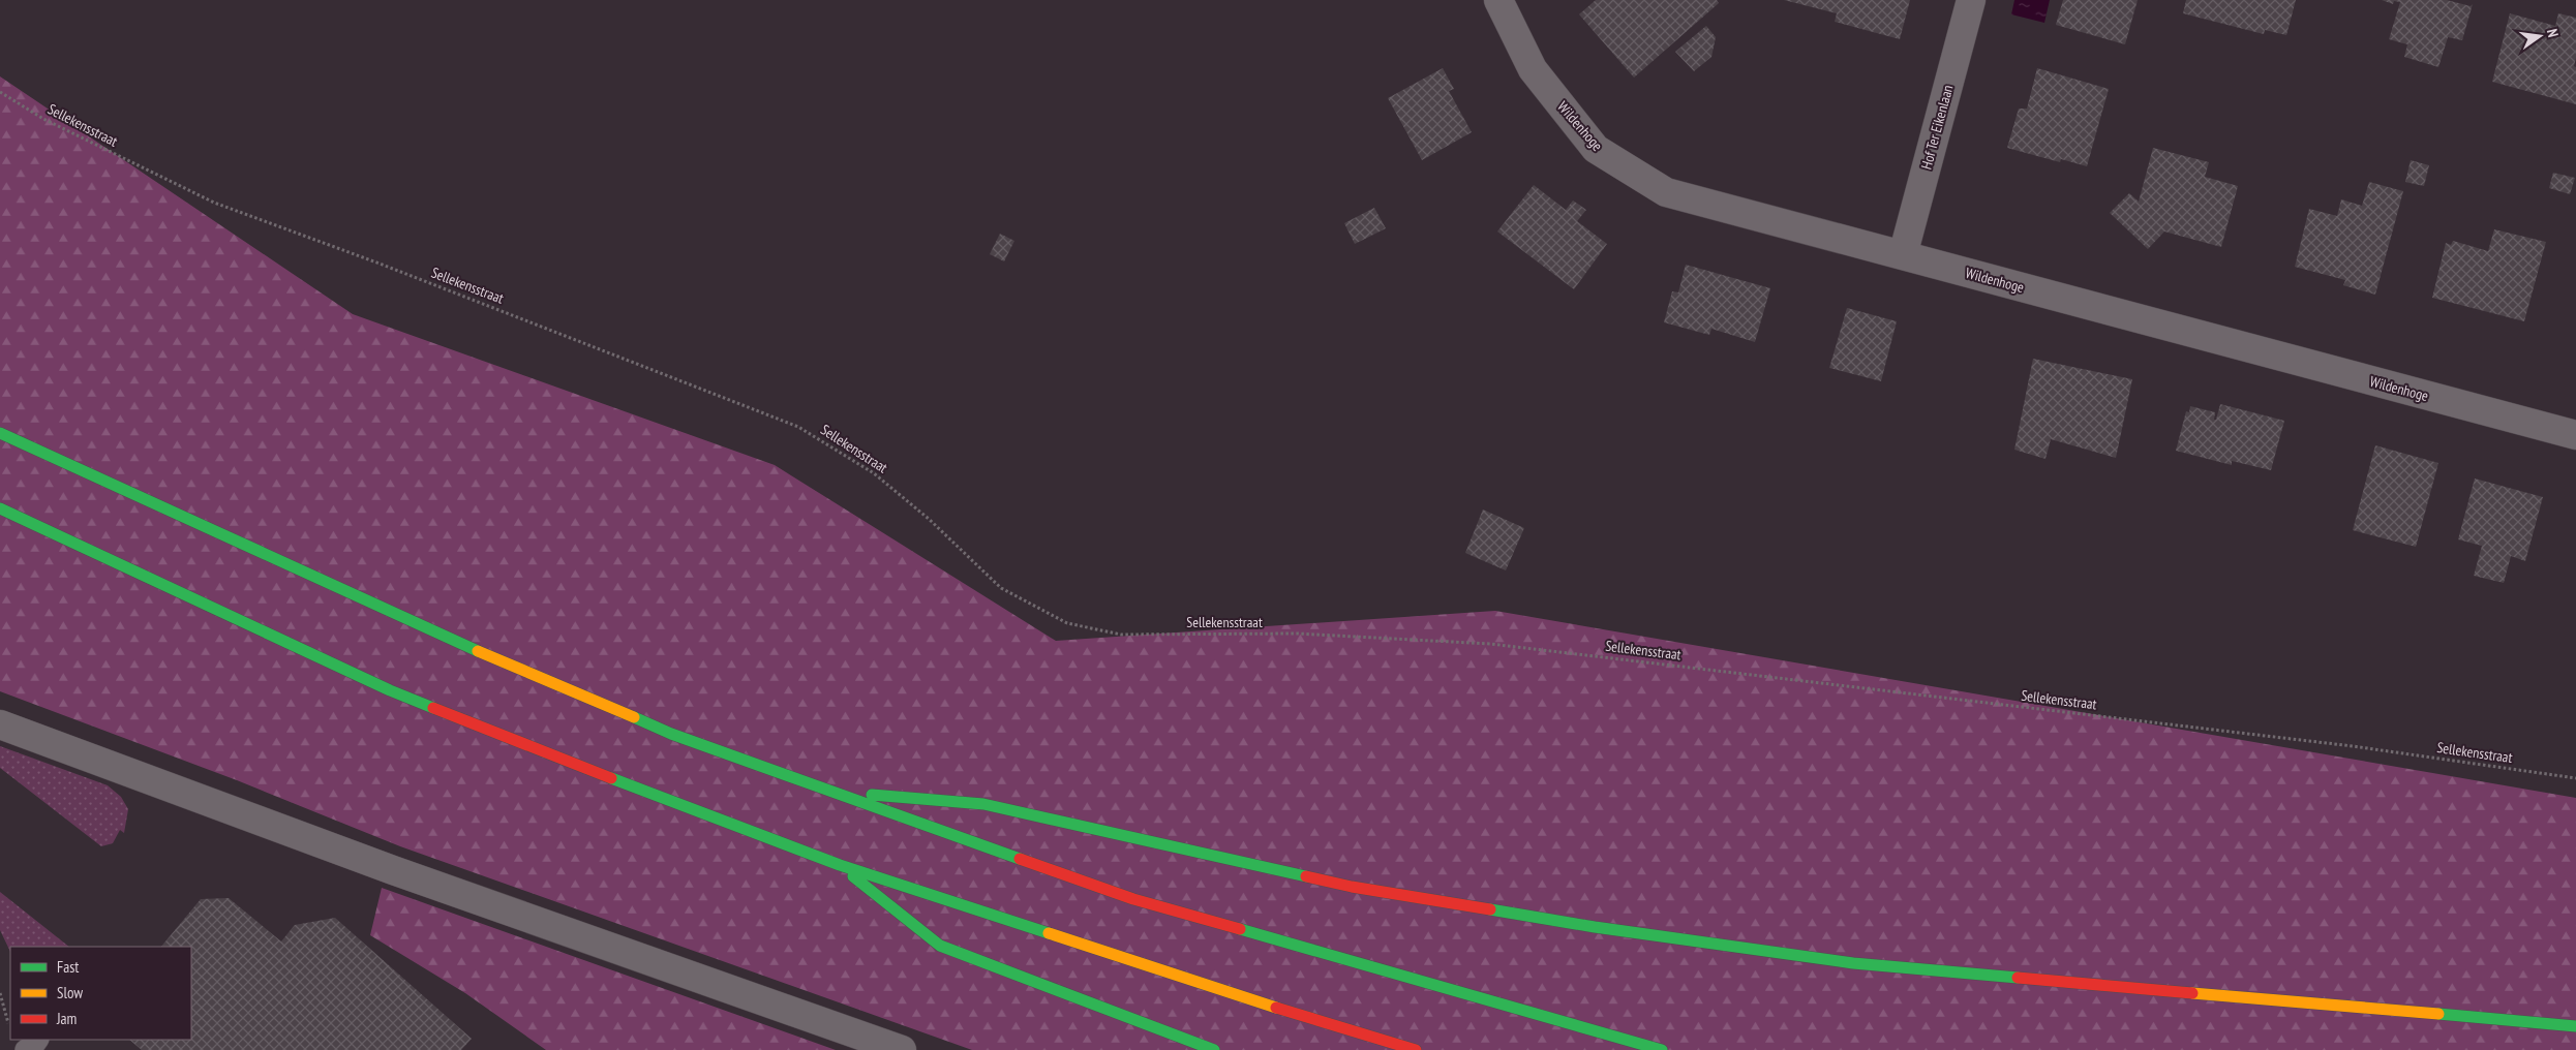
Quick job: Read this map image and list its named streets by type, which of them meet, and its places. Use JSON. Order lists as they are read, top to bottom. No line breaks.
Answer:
{"streets":{"street":["Wildenhoge","Hof Ter Eikenlaan"],"path":["Sellekensstraat"]},"crossings":[["Wildenhoge","Hof Ter Eikenlaan"]],"legend":["Fast","Slow","Jam"],"north":"right"}
